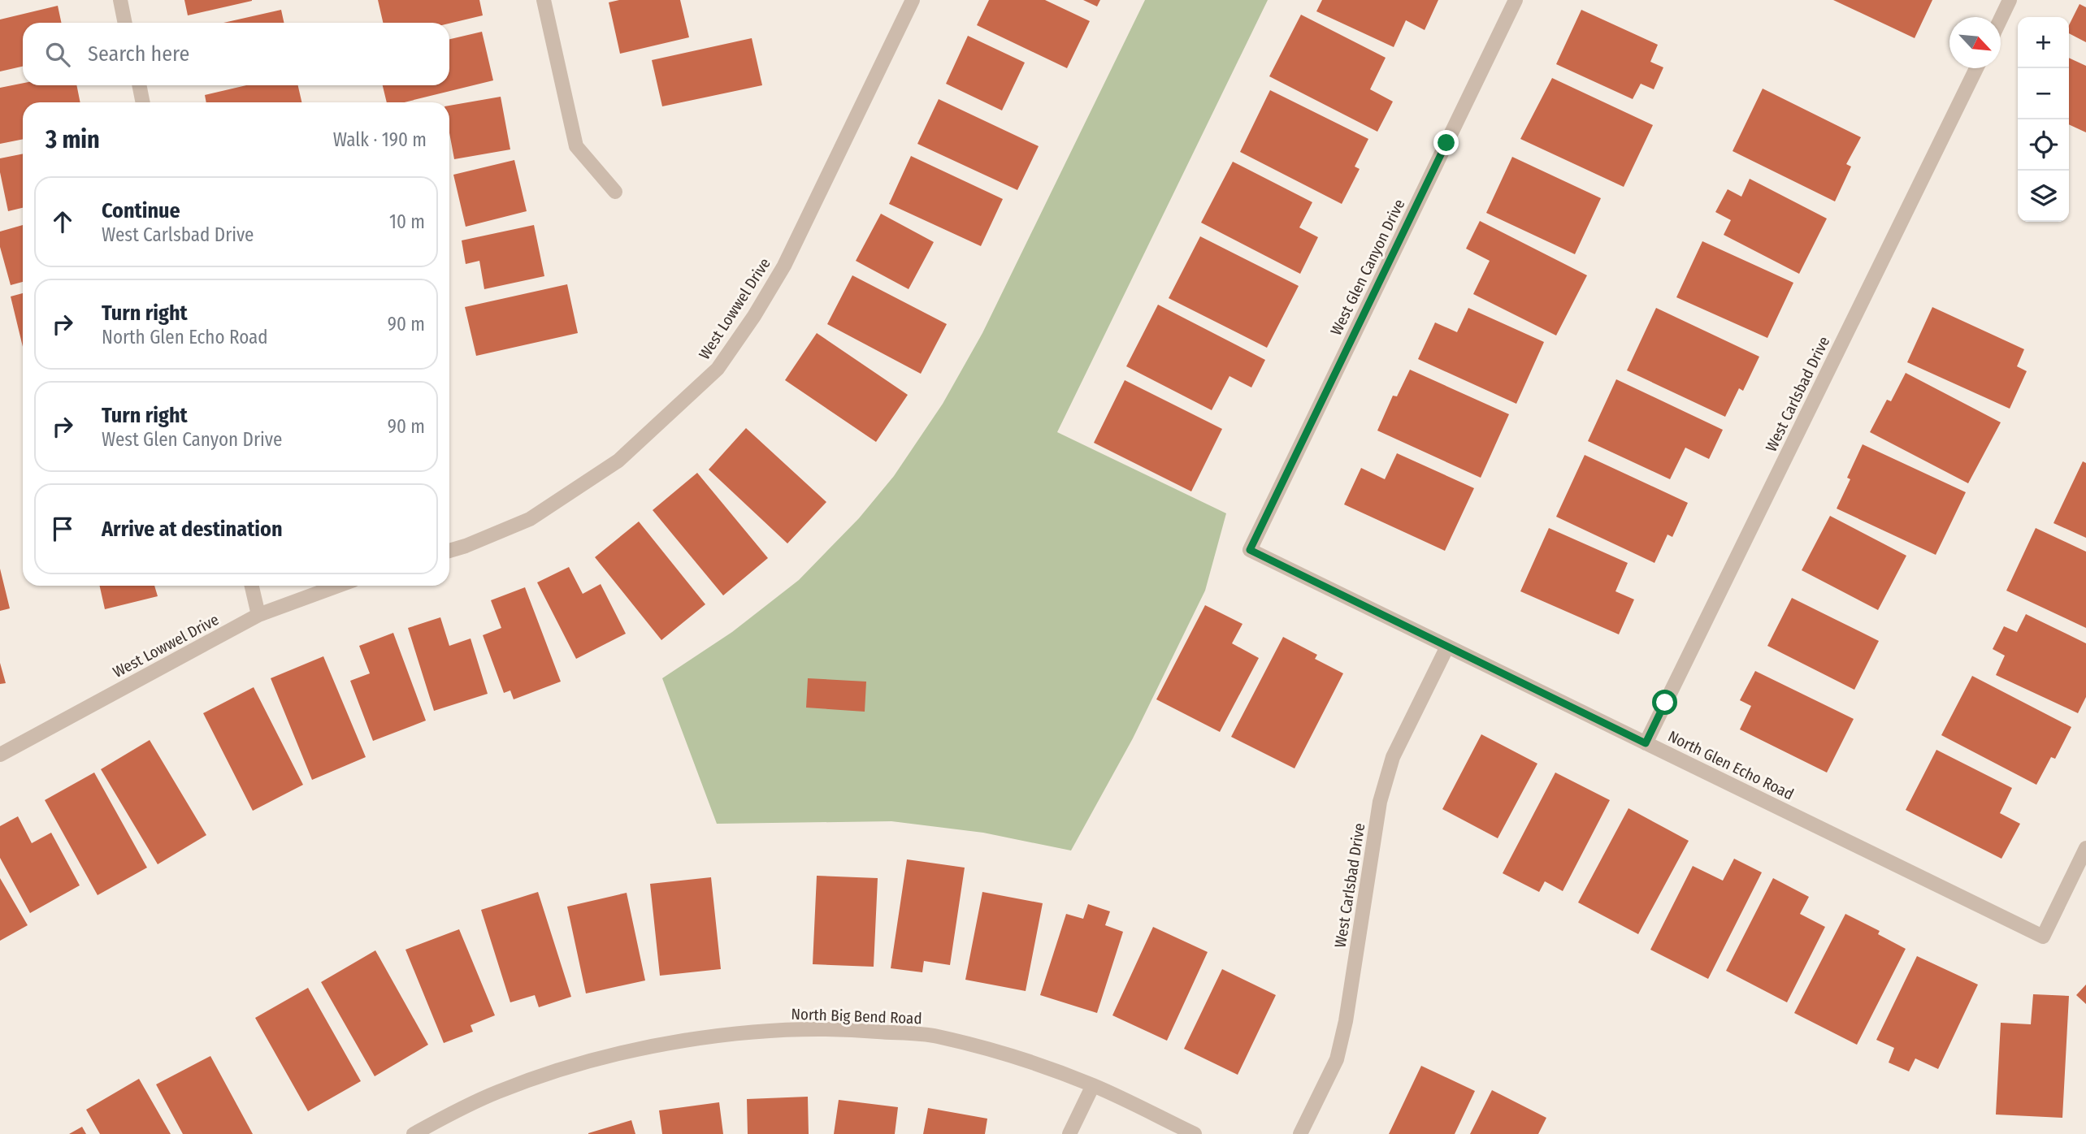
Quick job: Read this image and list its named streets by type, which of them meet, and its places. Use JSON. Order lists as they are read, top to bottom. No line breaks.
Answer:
{"streets":{"street":["West Glen Canyon Drive","West Lowwel Drive","West Carlsbad Drive","North Glen Echo Road","North Big Bend Road"]},"crossings":[["West Glen Canyon Drive","North Glen Echo Road"],["West Carlsbad Drive","North Glen Echo Road"]],"north":"bottom right","page":{"map_buttons":["+","−"],"search":"Search here","heading":["3 min","Walk · 190 m"],"list":[["Continue","West Carlsbad Drive","10 m"],["Turn right","North Glen Echo Road","90 m"],["Turn right","West Glen Canyon Drive","90 m"],"Arrive at destination"]}}
